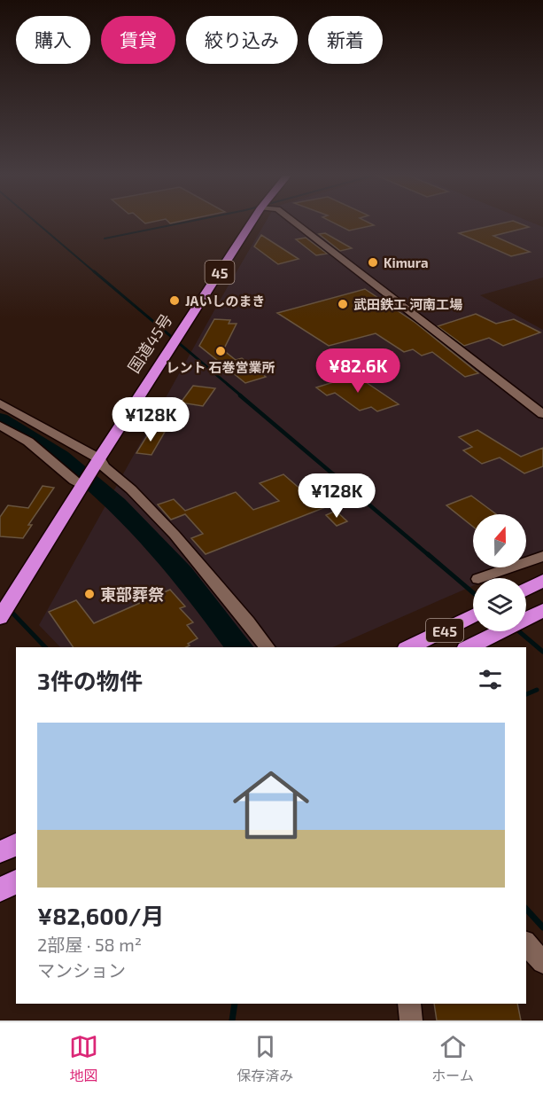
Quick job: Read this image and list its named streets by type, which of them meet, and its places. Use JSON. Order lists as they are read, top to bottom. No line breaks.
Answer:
{"streets":{"highway":["45","国道45号","E45"]},"places":["Kimura","JAいしのまき","武田鉄工 河南工場","レント 石巻営業所","東部葬祭"],"north":"top","page":{"chip":["購入","賃貸","絞り込み","新着"],"price":["¥82.6K","¥128K","¥128K"],"heading":"3件の物件","list":[{"name":"¥82,600/月","note":"2部屋 · 58 m² · マンション"}],"tabs":["地図","保存済み","ホーム"]}}
